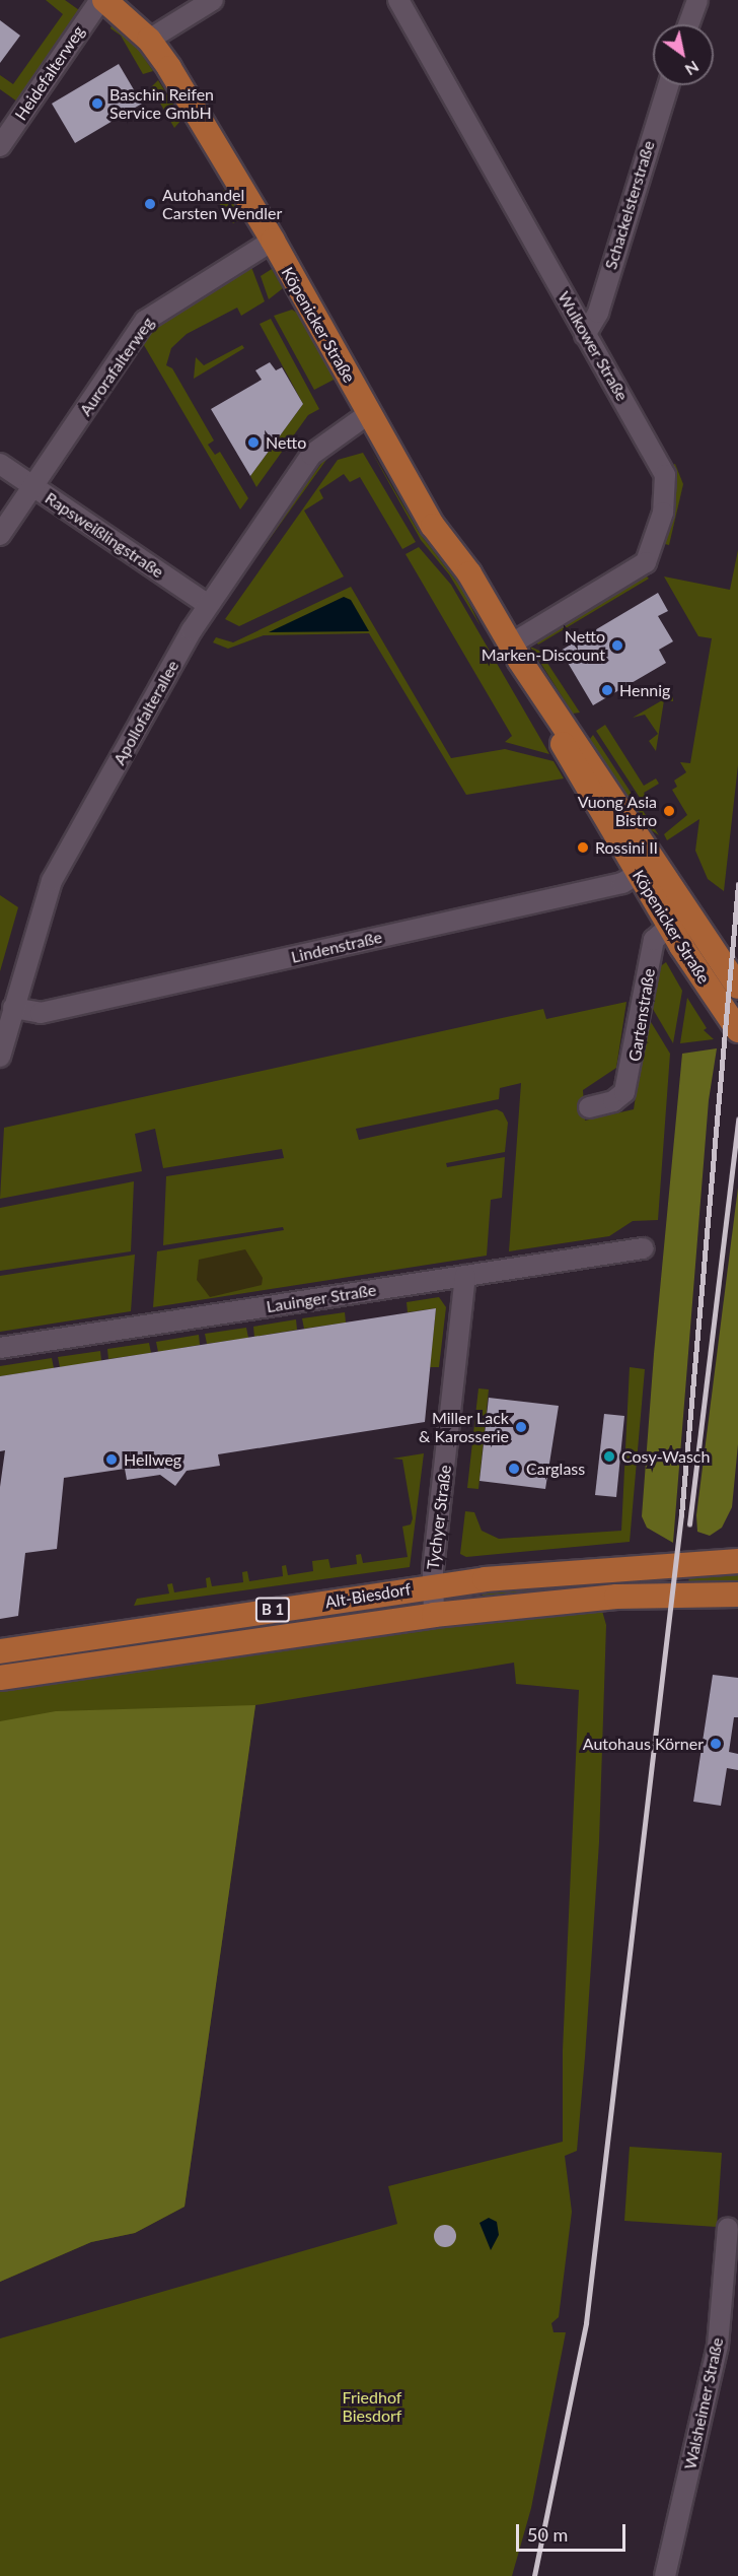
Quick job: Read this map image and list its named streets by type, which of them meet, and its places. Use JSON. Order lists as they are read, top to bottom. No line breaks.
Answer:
{"streets":{"main road":["Köpenicker Straße","Alt-Biesdorf","B 1"],"street":["Heidefalterweg","Schackelsterstraße","Wulkower Straße","Aurorafalterweg","Rapsweißlingstraße","Apollofalterallee","Lindenstraße","Gartenstraße","Lauinger Straße","Tychyer Straße","Walsheimer Straße"]},"crossings":[["Heidefalterweg","Köpenicker Straße"],["Schackelsterstraße","Wulkower Straße"],["Köpenicker Straße","Wulkower Straße"],["Köpenicker Straße","Aurorafalterweg"],["Köpenicker Straße","Apollofalterallee"],["Köpenicker Straße","Lindenstraße"],["Köpenicker Straße","Gartenstraße"],["Aurorafalterweg","Rapsweißlingstraße"],["Rapsweißlingstraße","Apollofalterallee"],["Apollofalterallee","Lindenstraße"],["Lauinger Straße","Tychyer Straße"],["Tychyer Straße","Alt-Biesdorf"]],"parks":["Friedhof Biesdorf"],"places":["Baschin Reifen Service GmbH","Autohandel Carsten Wendler","Netto","Netto Marken-Discount","Hennig","Vuong Asia Bistro","Rossini II","Miller Lack & Karosserie","Cosy-Wasch","Hellweg","Carglass","Autohaus Körner"],"scale_bar":"50 m","north":"bottom right"}
